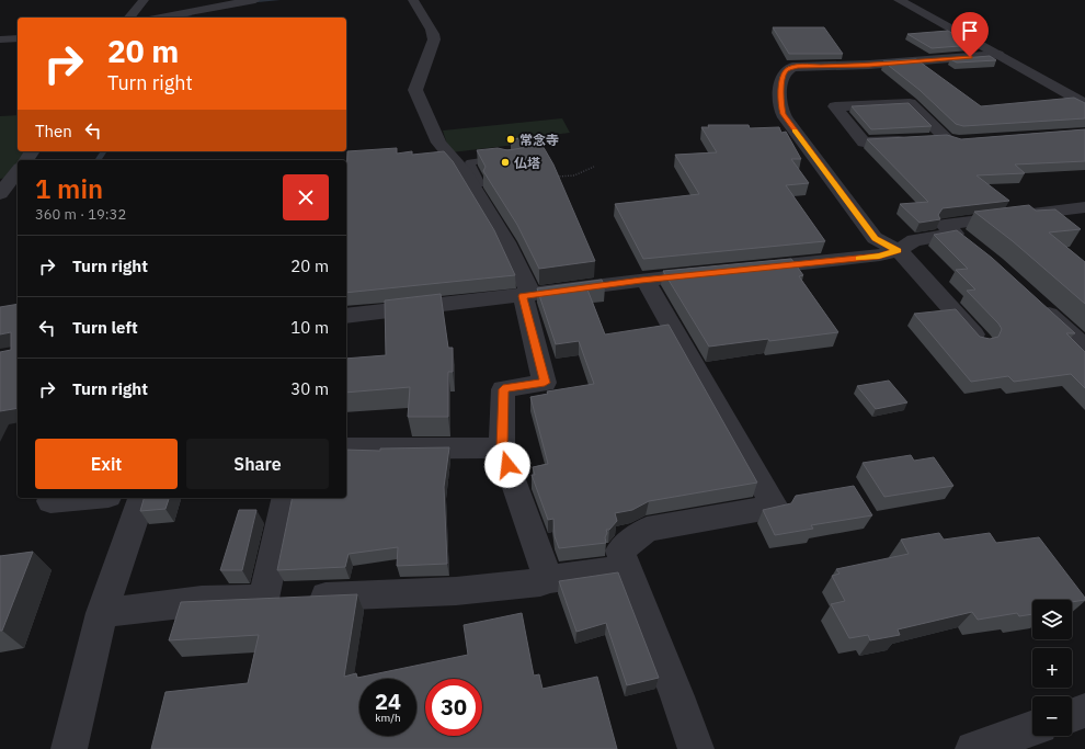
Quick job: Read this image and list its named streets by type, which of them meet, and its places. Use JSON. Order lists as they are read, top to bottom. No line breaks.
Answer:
{"places":["常念寺","仏塔"],"page":{"turn":["20 m","Turn right"],"then":"Then","heading":["1 min","360 m · 19:32"],"list":[{"name":"Turn right","value":"20 m"},{"name":"Turn left","value":"10 m"},{"name":"Turn right","value":"30 m"}],"buttons":["Exit","Share"],"map_buttons":["+","−"],"speed":"24 km/h","limit":"30"}}
